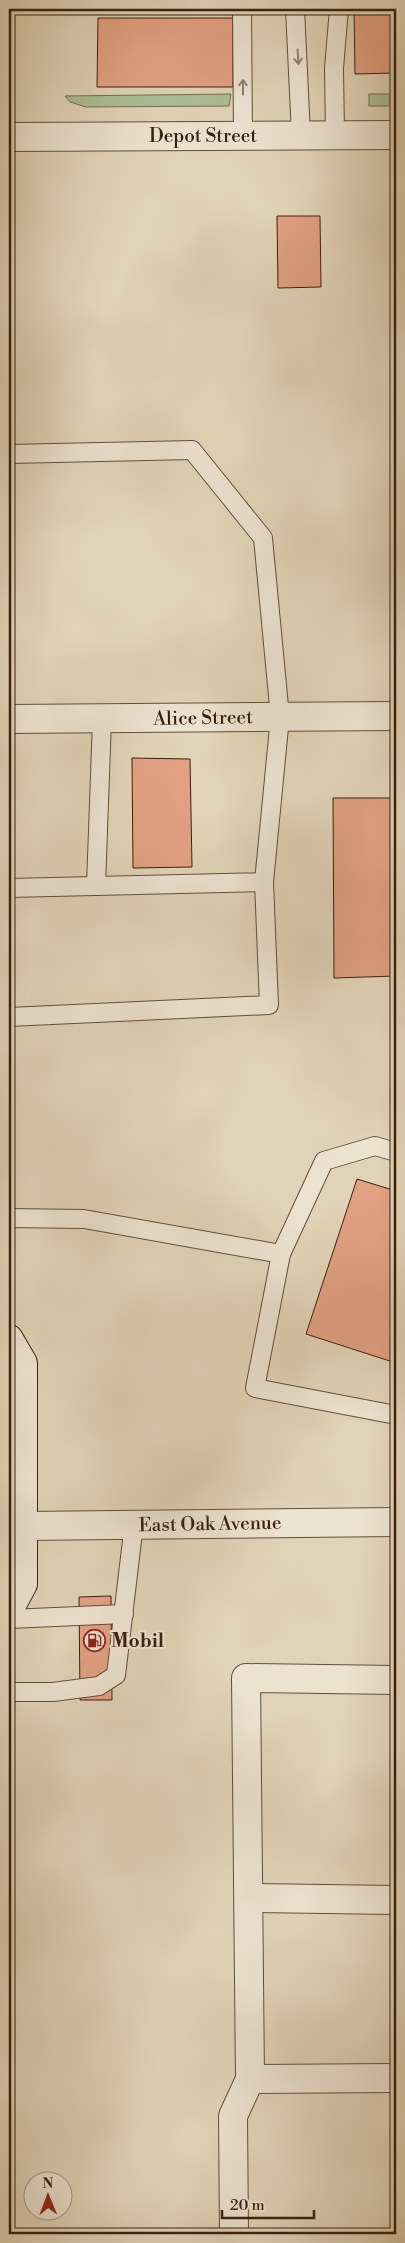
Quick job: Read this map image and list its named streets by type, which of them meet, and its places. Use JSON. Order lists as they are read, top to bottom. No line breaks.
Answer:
{"streets":{"street":["Depot Street","Alice Street","East Oak Avenue"]},"places":{"fuel station":["Mobil"]},"scale_bar":"20 m","north":"top"}
